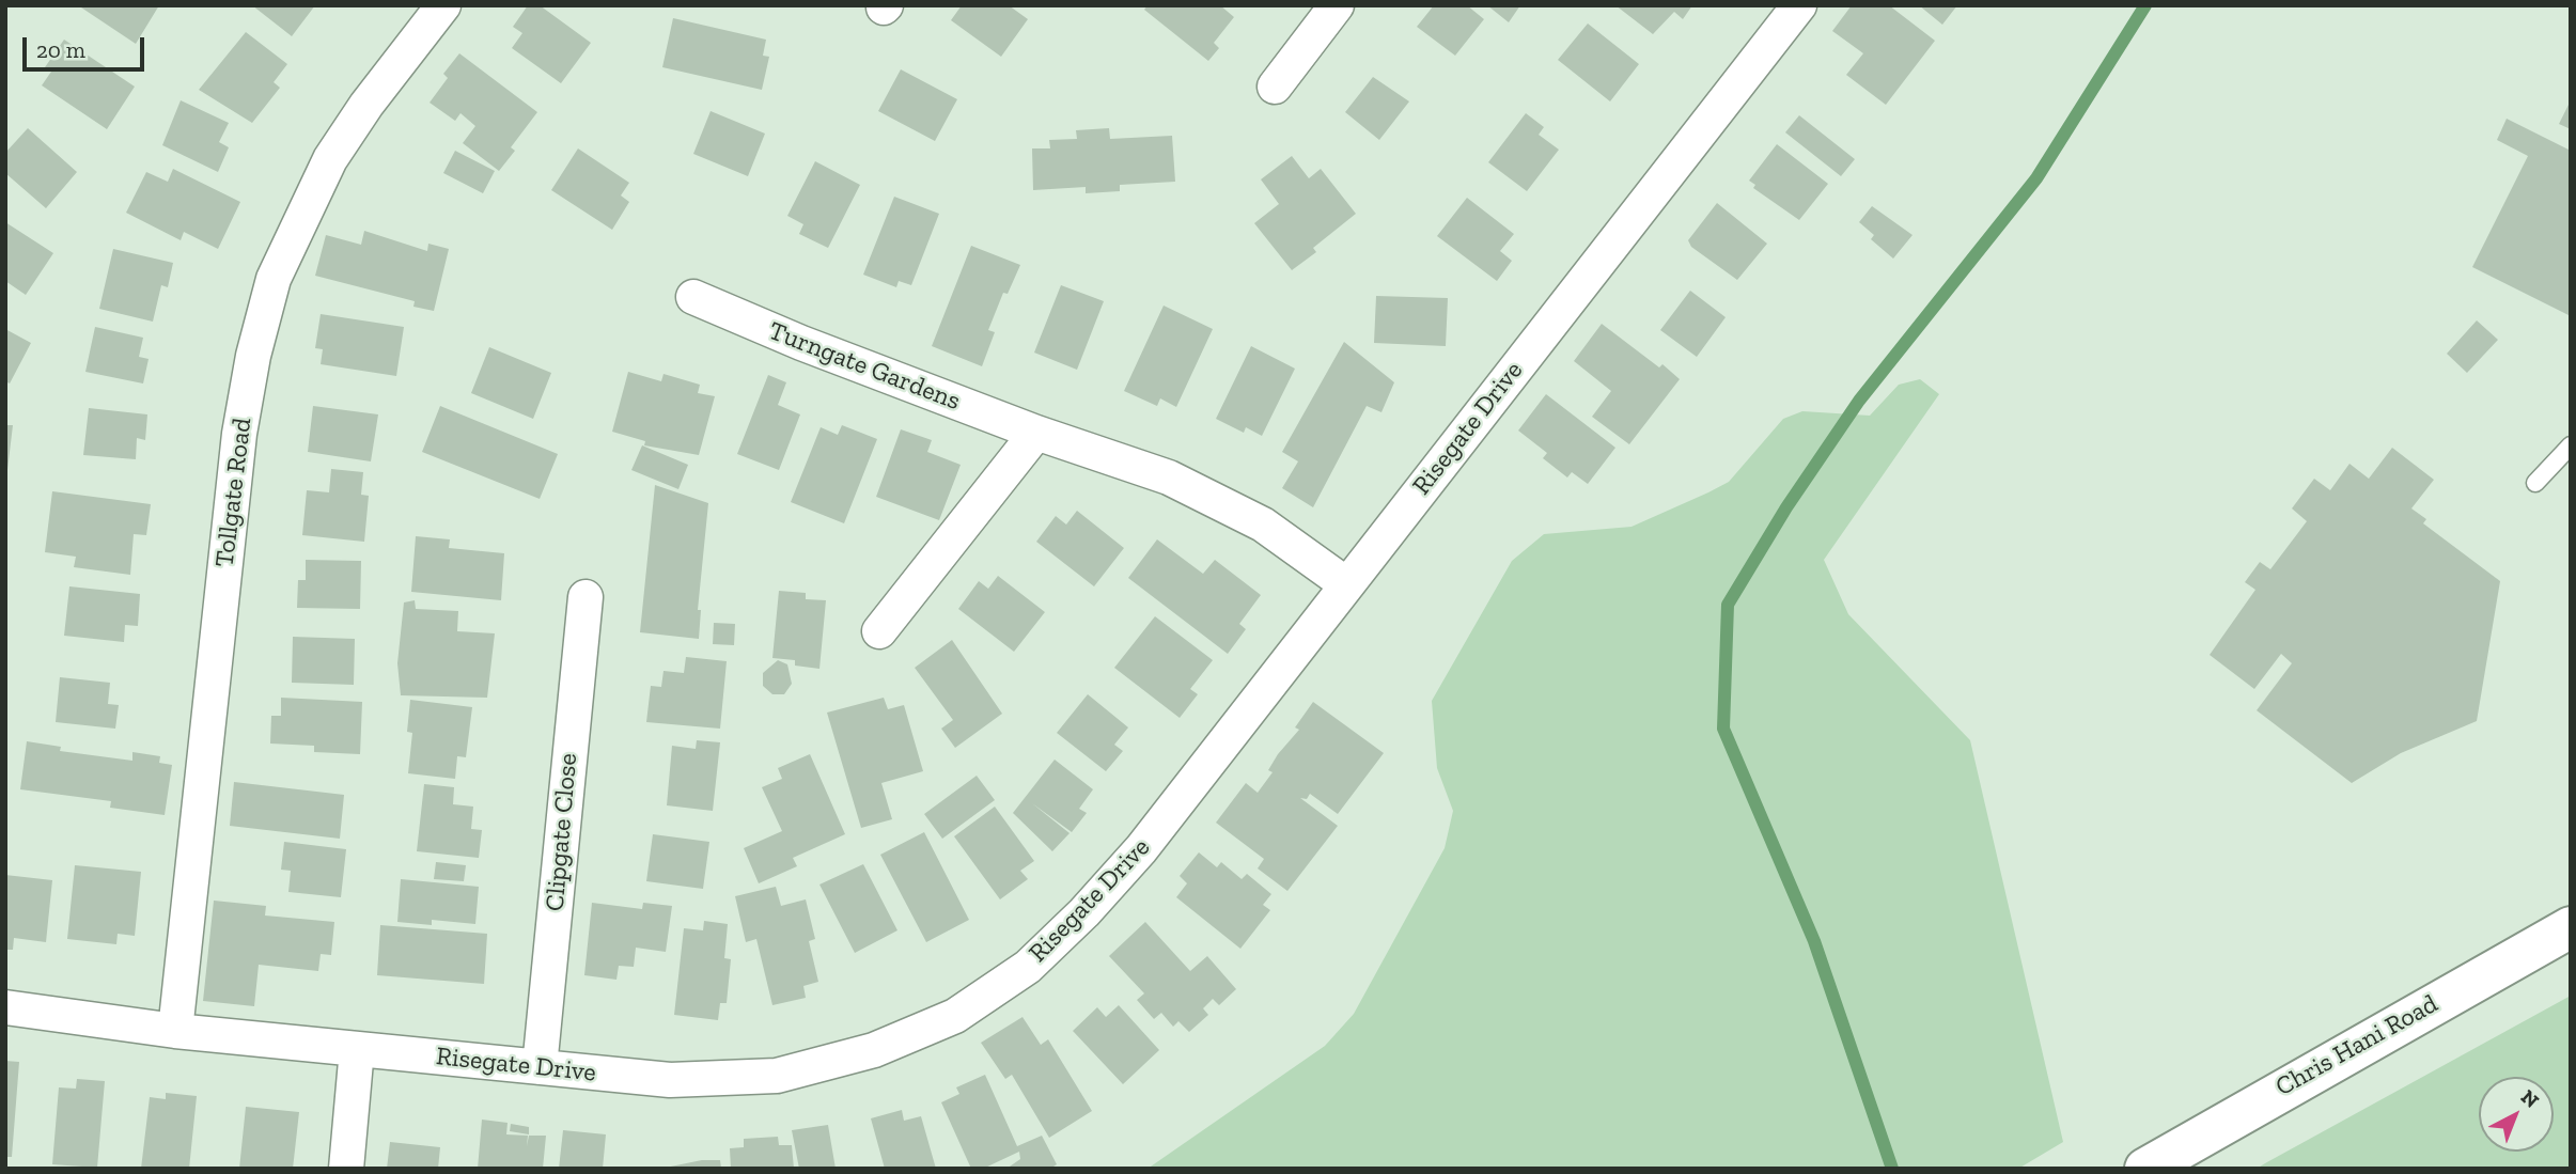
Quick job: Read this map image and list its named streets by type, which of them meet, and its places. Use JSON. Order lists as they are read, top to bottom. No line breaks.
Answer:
{"streets":{"main road":["Chris Hani Road"],"street":["Turngate Gardens","Risegate Drive","Tollgate Road","Clipgate Close"]},"crossings":[["Turngate Gardens","Risegate Drive"],["Risegate Drive","Tollgate Road"],["Risegate Drive","Clipgate Close"]],"scale_bar":"20 m","north":"top right"}
